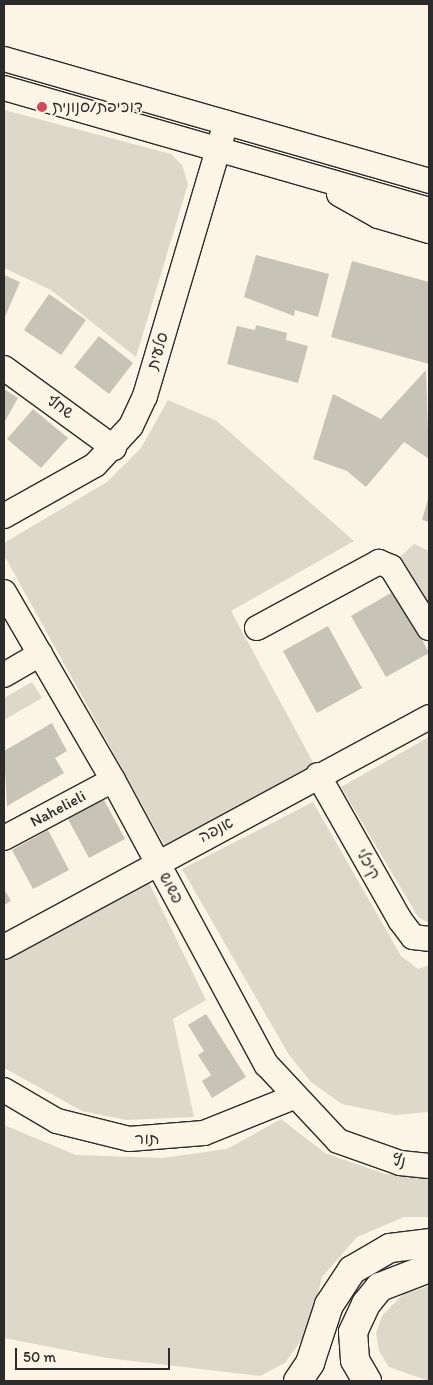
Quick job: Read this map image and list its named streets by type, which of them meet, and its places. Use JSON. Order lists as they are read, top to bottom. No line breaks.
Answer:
{"streets":{"street":["סלעית","שחף","Nahelieli","אנפה","קיכלי","פשוש","תור","נץ"]},"crossings":[["סלעית","שחף"],["Nahelieli","פשוש"],["אנפה","קיכלי"],["אנפה","פשוש"],["פשוש","תור"],["פשוש","נץ"]],"places":["דוכיפת/סנונית"],"scale_bar":"50 m"}
